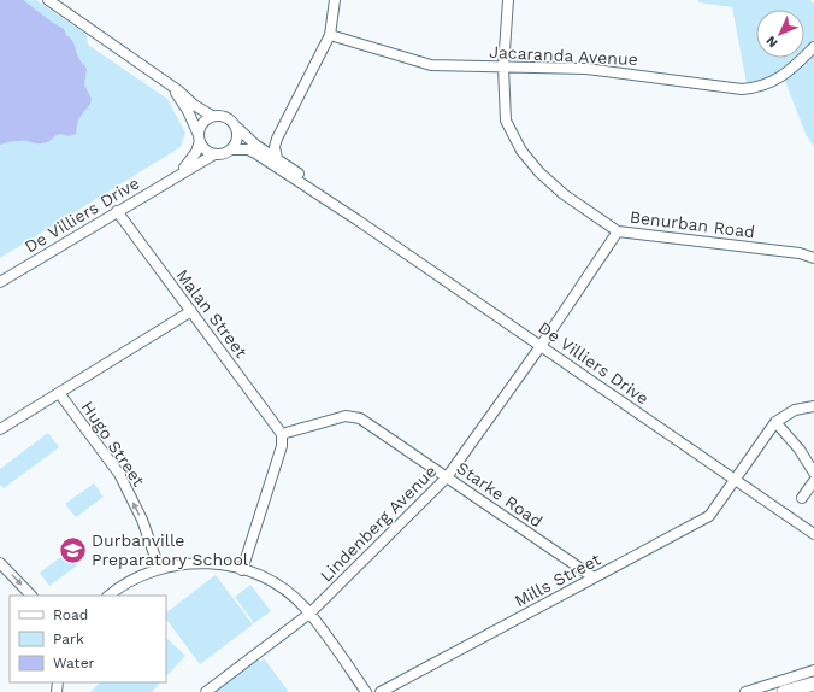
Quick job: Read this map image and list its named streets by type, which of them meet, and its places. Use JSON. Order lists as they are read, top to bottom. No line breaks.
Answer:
{"streets":{"street":["Jacaranda Avenue","De Villiers Drive","Benurban Road","Malan Street","Hugo Street","Starke Road","Lindenberg Avenue","Mills Street"]},"crossings":[["De Villiers Drive","Benurban Road"],["De Villiers Drive","Malan Street"],["De Villiers Drive","Lindenberg Avenue"],["De Villiers Drive","Mills Street"],["Benurban Road","Lindenberg Avenue"],["Malan Street","Starke Road"],["Starke Road","Lindenberg Avenue"],["Starke Road","Mills Street"]],"one_way":["Hugo Street"],"places":{"school or university":["Durbanville Preparatory School"]},"legend":["Road","Park","Water"],"north":"bottom left"}
